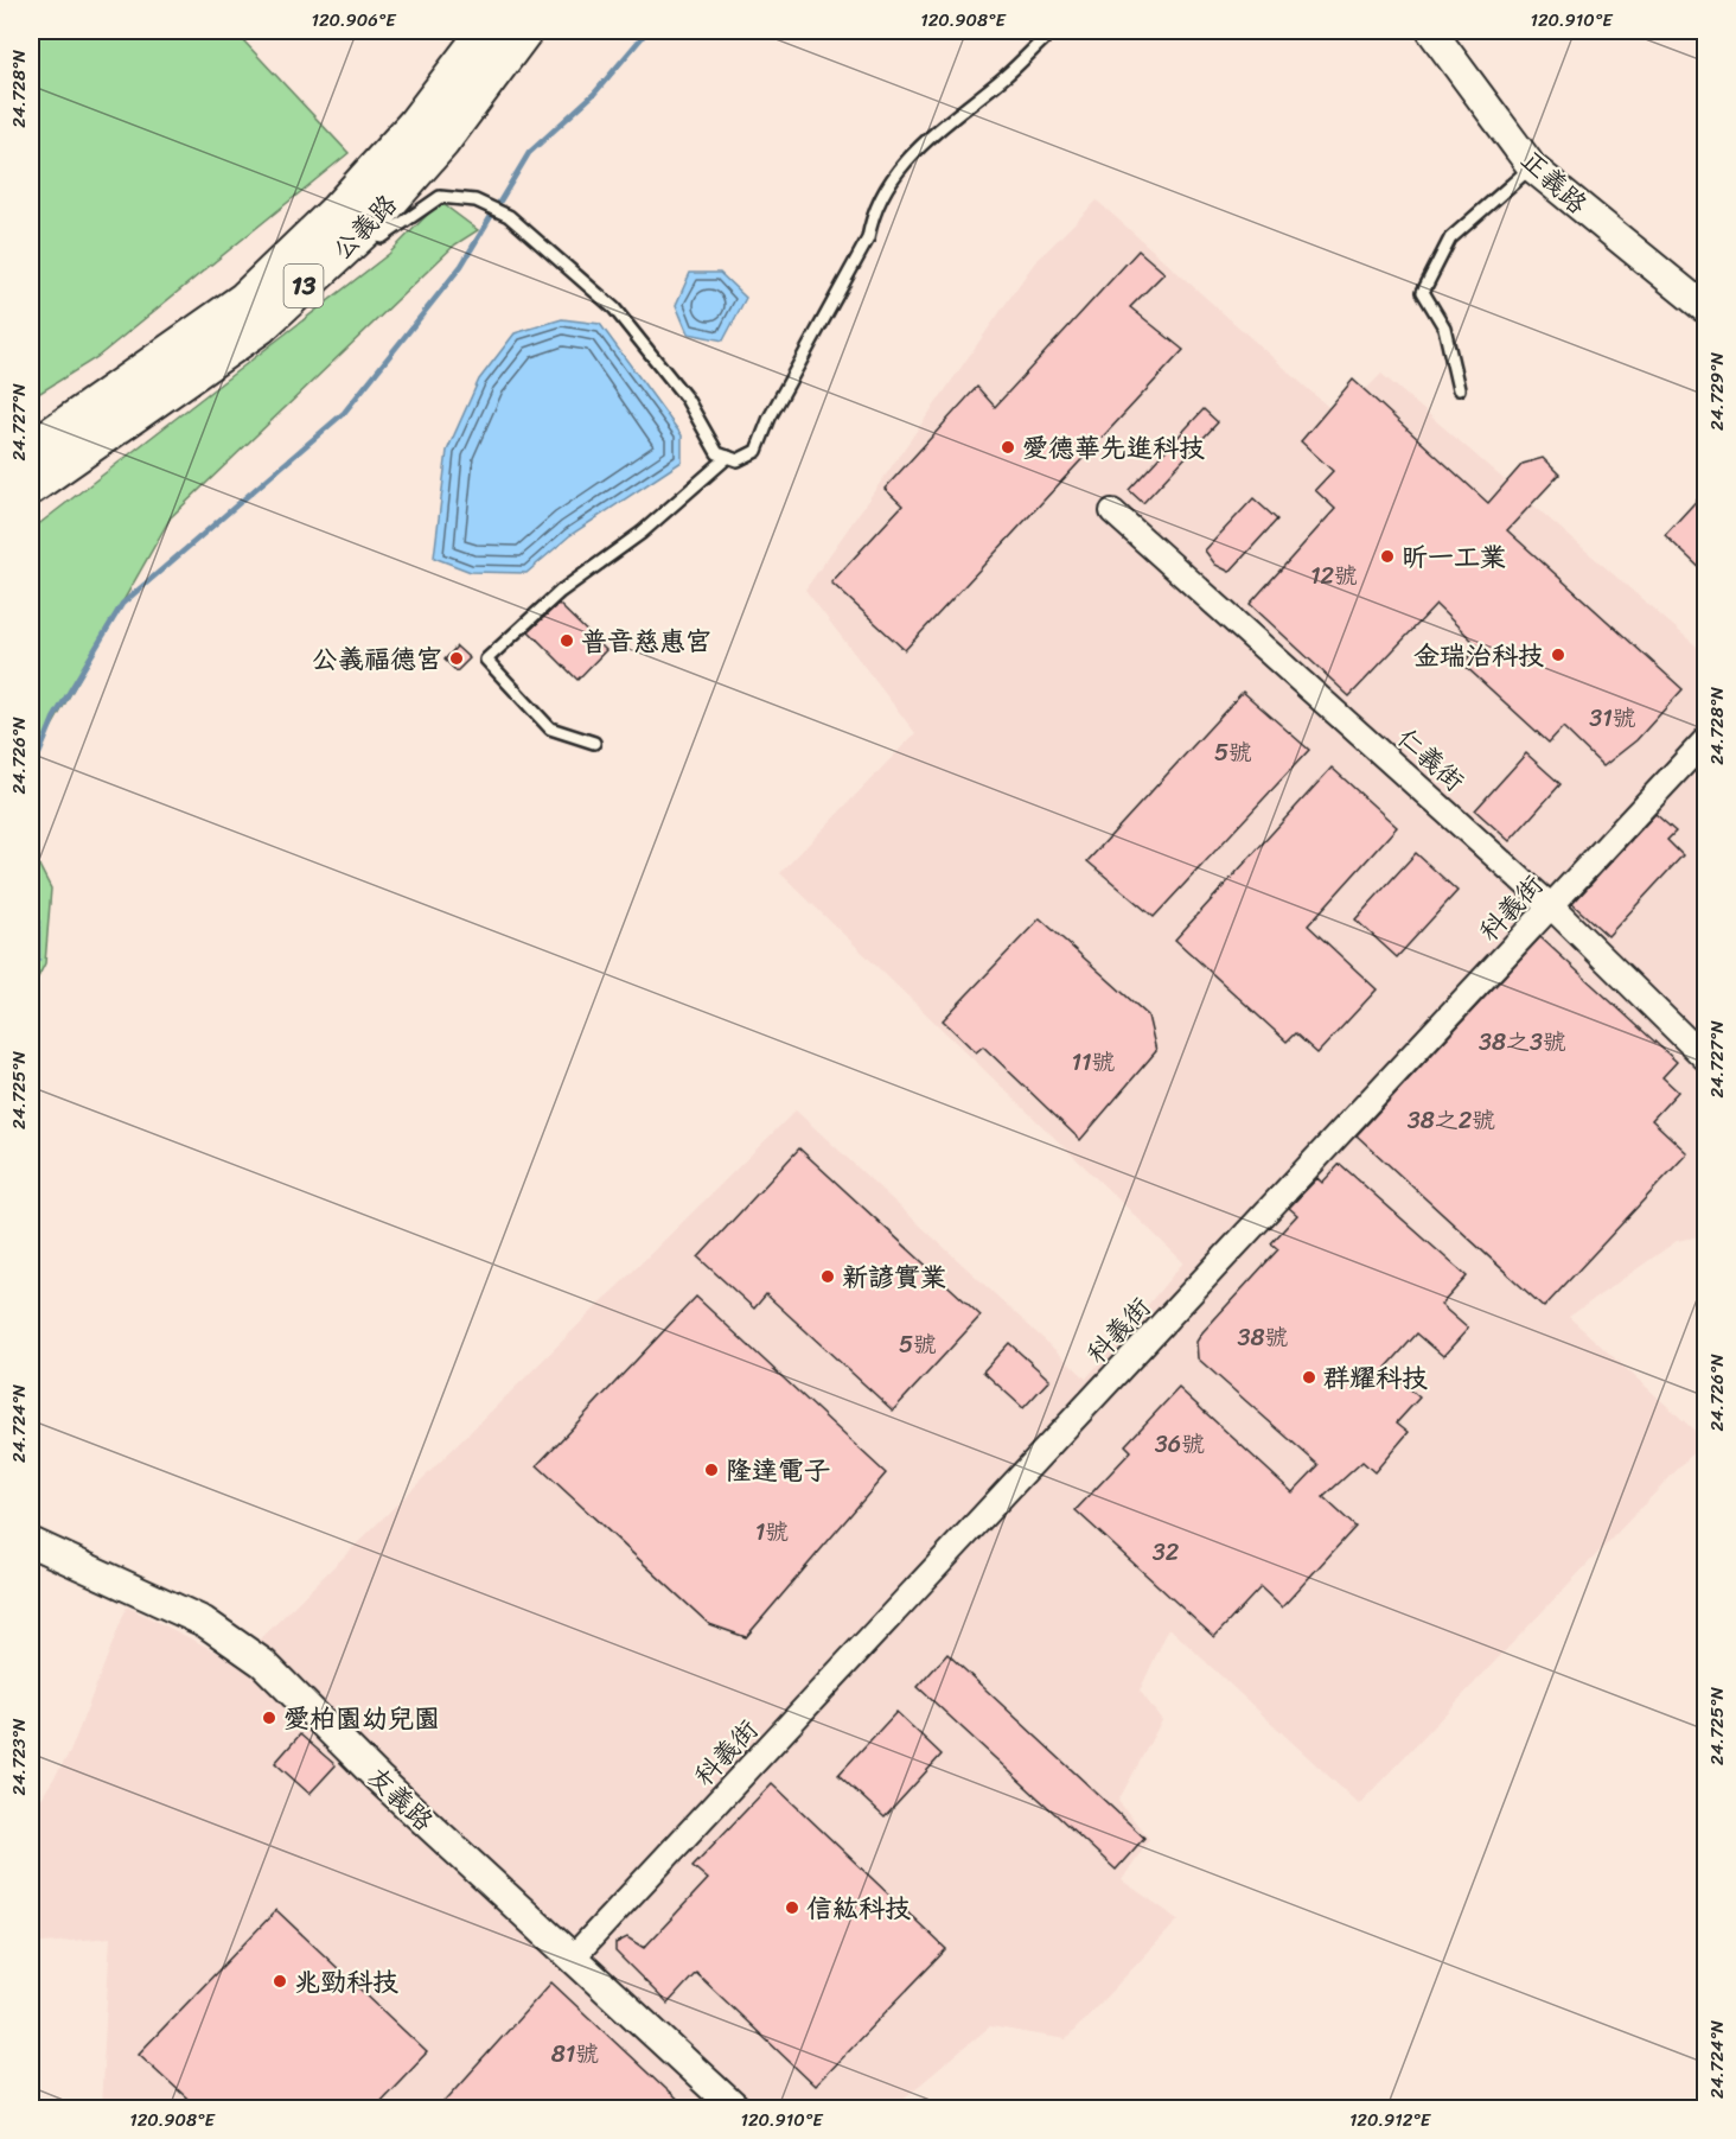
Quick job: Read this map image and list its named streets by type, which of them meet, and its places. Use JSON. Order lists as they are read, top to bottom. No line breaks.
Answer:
{"streets":{"main road":["公義路","13"],"street":["正義路","仁義街","科義街","友義路"]},"crossings":[["仁義街","科義街"],["科義街","友義路"]],"places":["愛德華先進科技","昕一工業","普音慈惠宮","金瑞治科技","公義福德宮","新諺實業","群耀科技","隆達電子","愛柏園幼兒園","信紘科技","兆勁科技"],"house_numbers":["12號","31號","5號","38之3號","11號","38之2號","38號","5號","36號","1號","32","81號"],"coordinates":["120.906°E","120.908°E","120.910°E","24.728°N","24.729°N","24.727°N","24.726°N","24.725°N","24.724°N","24.723°N","120.912°E"]}
